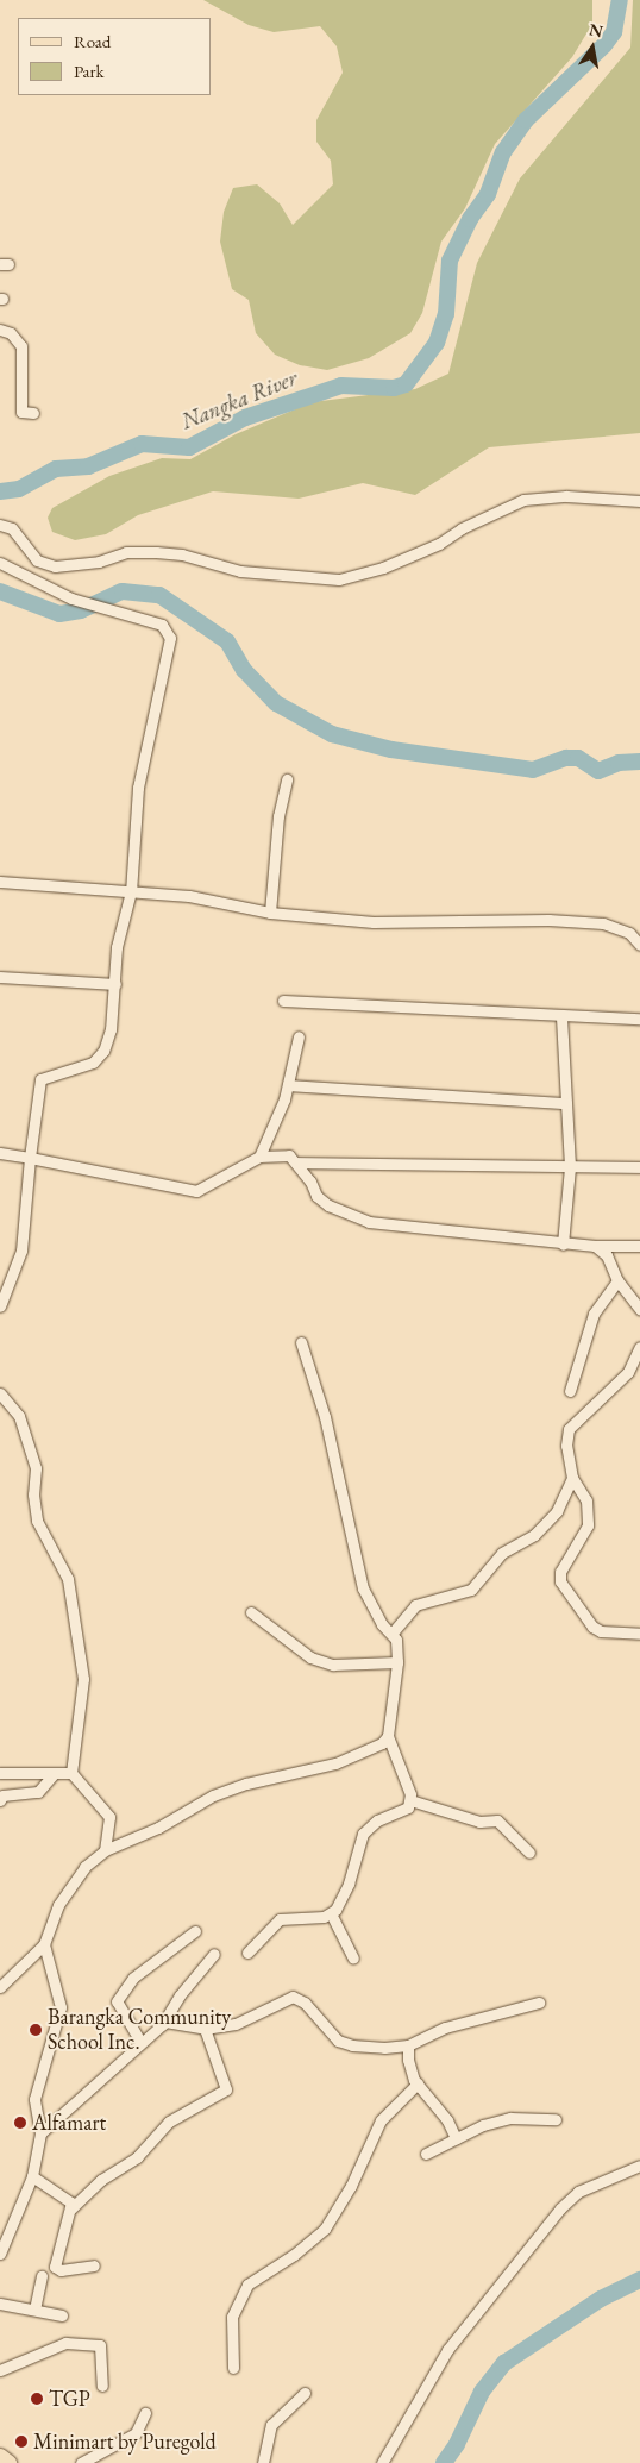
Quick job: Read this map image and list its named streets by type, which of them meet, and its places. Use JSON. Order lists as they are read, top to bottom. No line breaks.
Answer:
{"water":["Nangka River"],"places":["Barangka Community School Inc.","Alfamart","TGP","Minimart by Puregold"],"legend":["Road","Park"],"north":"top"}
